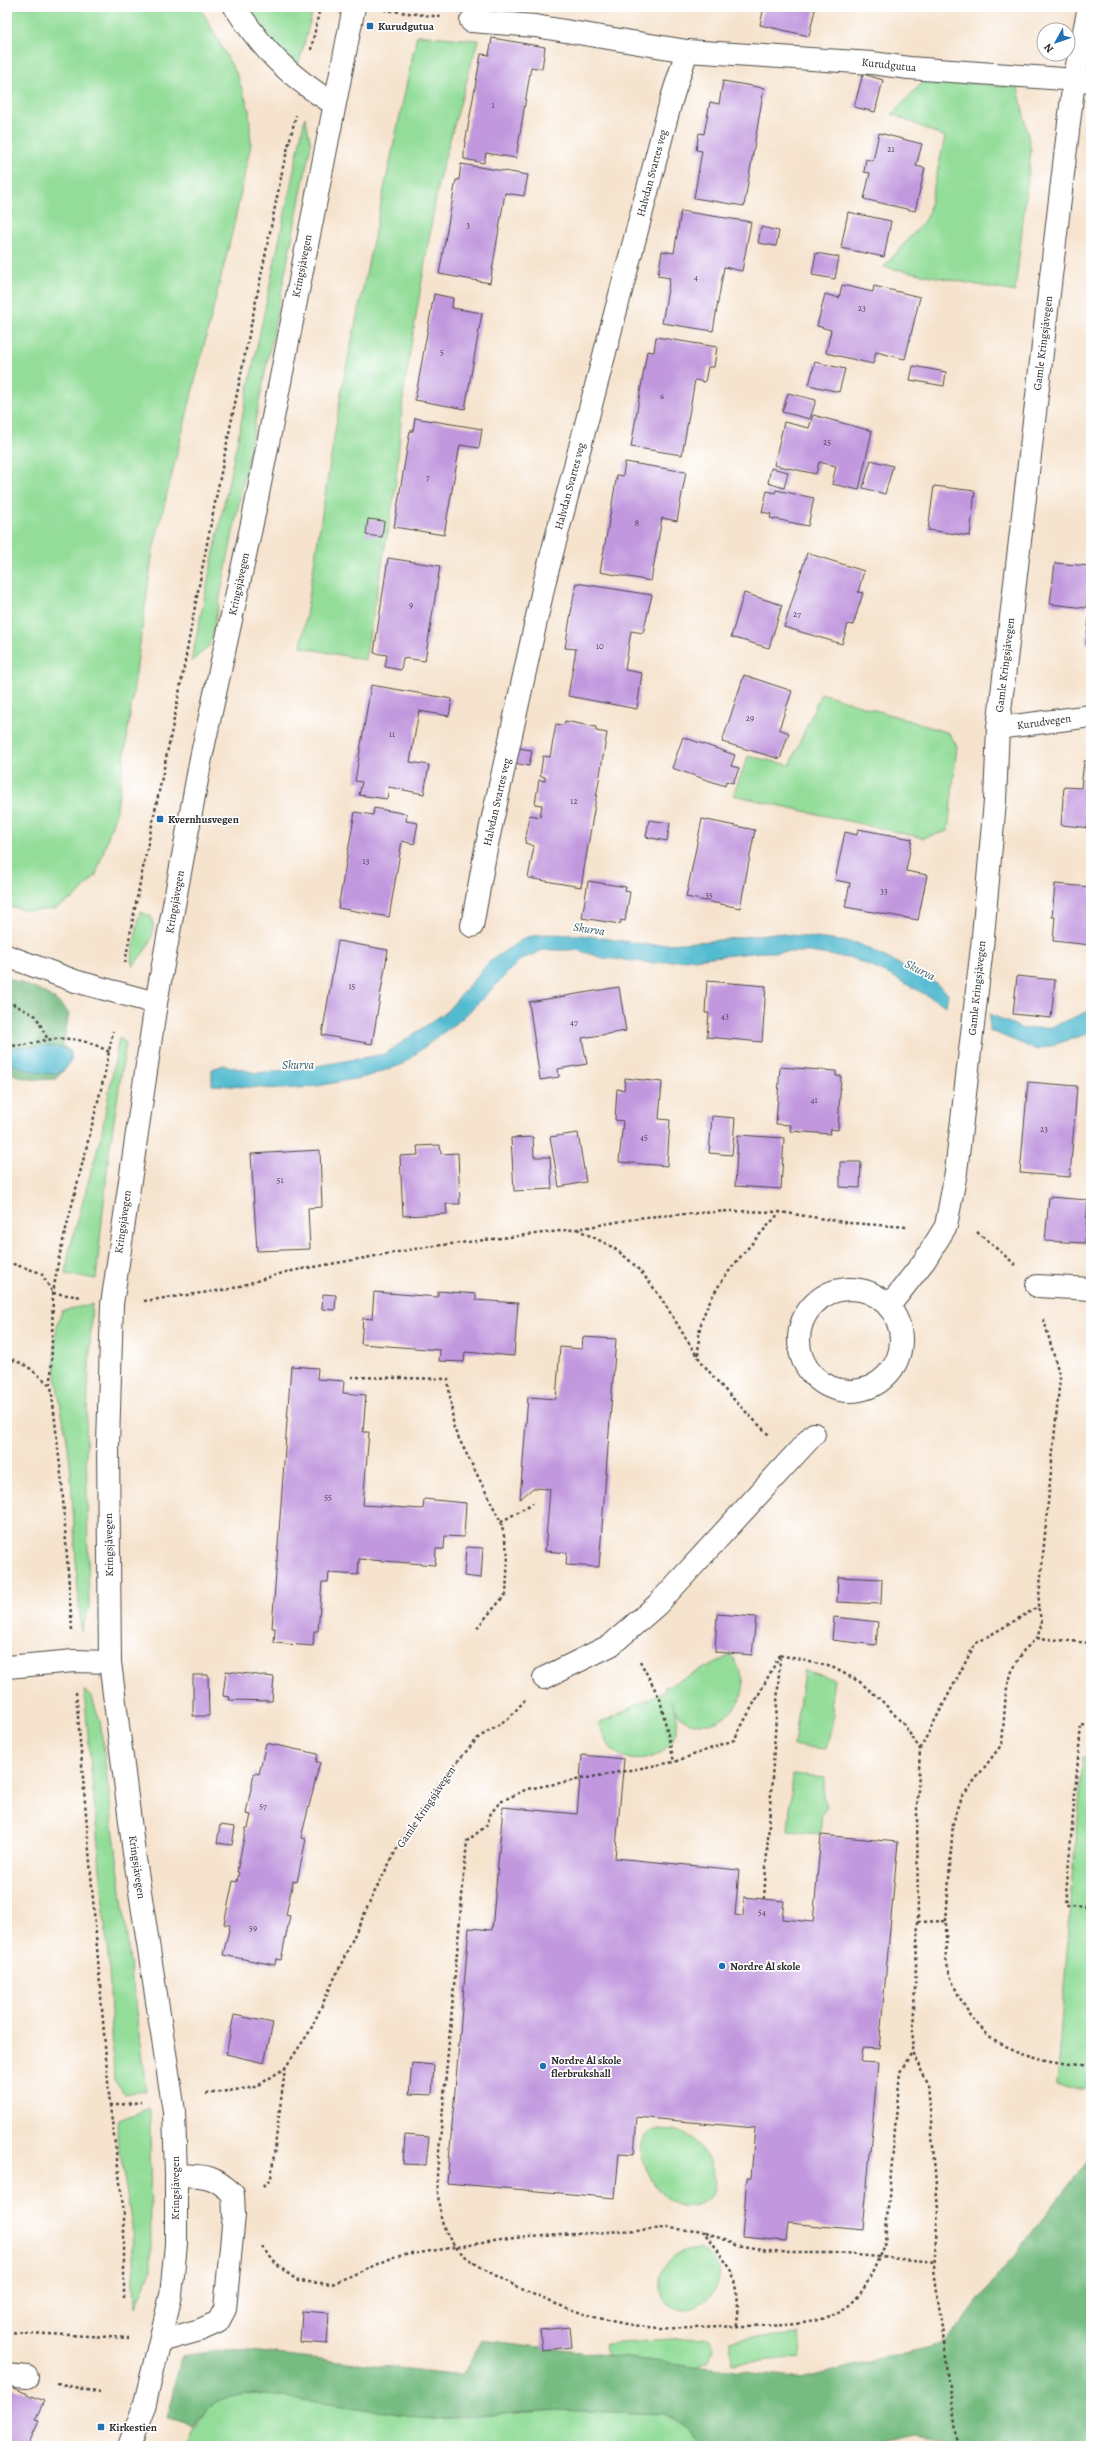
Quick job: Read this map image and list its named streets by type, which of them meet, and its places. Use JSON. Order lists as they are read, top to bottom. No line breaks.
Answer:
{"streets":{"street":["Kurudgutua","Halvdan Svartes veg","Kringsjåvegen","Gamle Kringsjåvegen","Kurudvegen"]},"crossings":[["Kurudgutua","Halvdan Svartes veg"],["Kurudgutua","Gamle Kringsjåvegen"],["Gamle Kringsjåvegen","Kurudvegen"]],"water":["Skurva"],"places":{"transit":["Kurudgutua","Kvernhusvegen","Kirkestien"],"other":["Nordre Ål skole","Nordre Ål skole flerbrukshall"]},"house_numbers":["1","21","3","4","23","5","6","25","7","8","9","27","10","29","11","12","13","33","35","15","43","47","41","23","45","51","55","57","54","59"],"north":"bottom left"}
